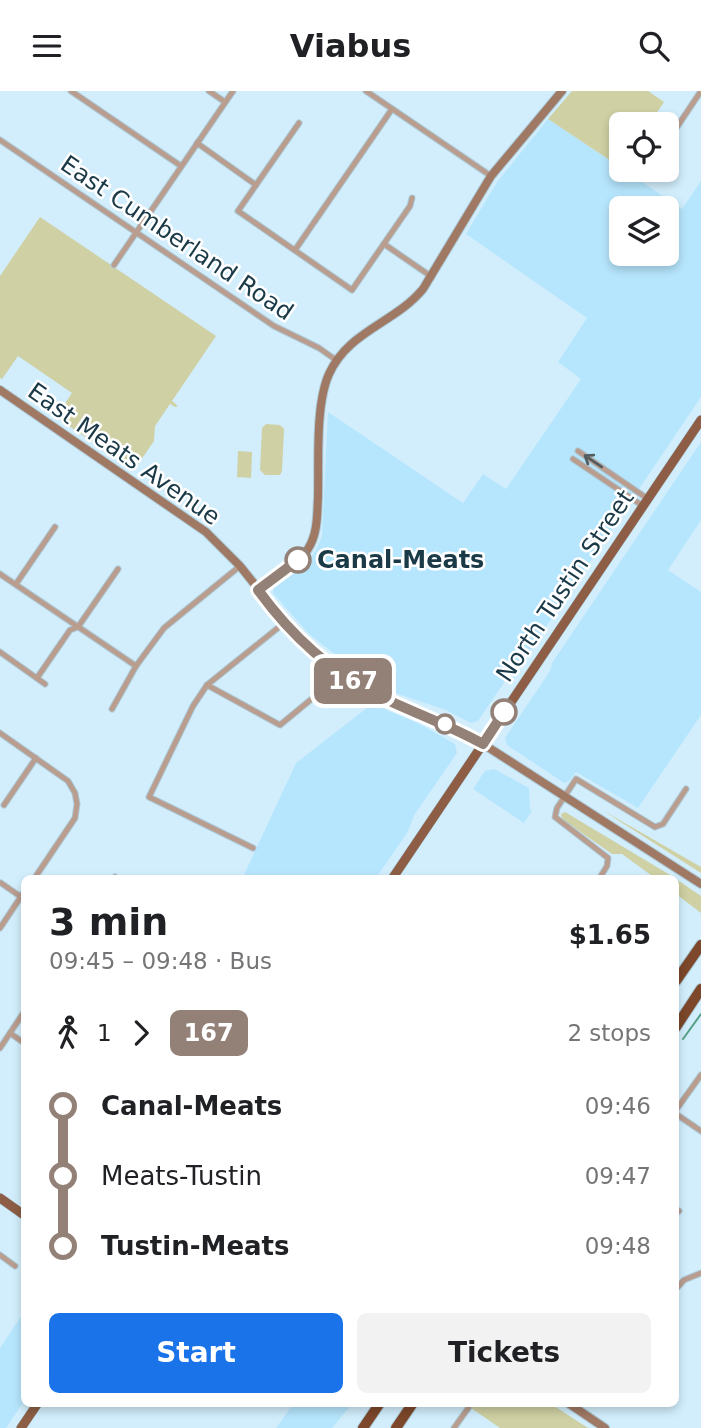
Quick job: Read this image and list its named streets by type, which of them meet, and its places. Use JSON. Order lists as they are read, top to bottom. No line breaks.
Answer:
{"streets":{"main road":["North Tustin Street"],"street":["East Cumberland Road","East Meats Avenue"]},"crossings":[["East Meats Avenue","North Tustin Street"]],"places":["Canal-Meats"],"lines":["bus line 167"],"page":{"header":"Viabus","on_map":"167","heading":["3 min","09:45 – 09:48 · Bus","$1.65"],"legs":["1","167","2 stops"],"list":[{"name":"Canal-Meats","value":"09:46"},{"name":"Meats-Tustin","value":"09:47"},{"name":"Tustin-Meats","value":"09:48"}],"buttons":["Start","Tickets"]}}
